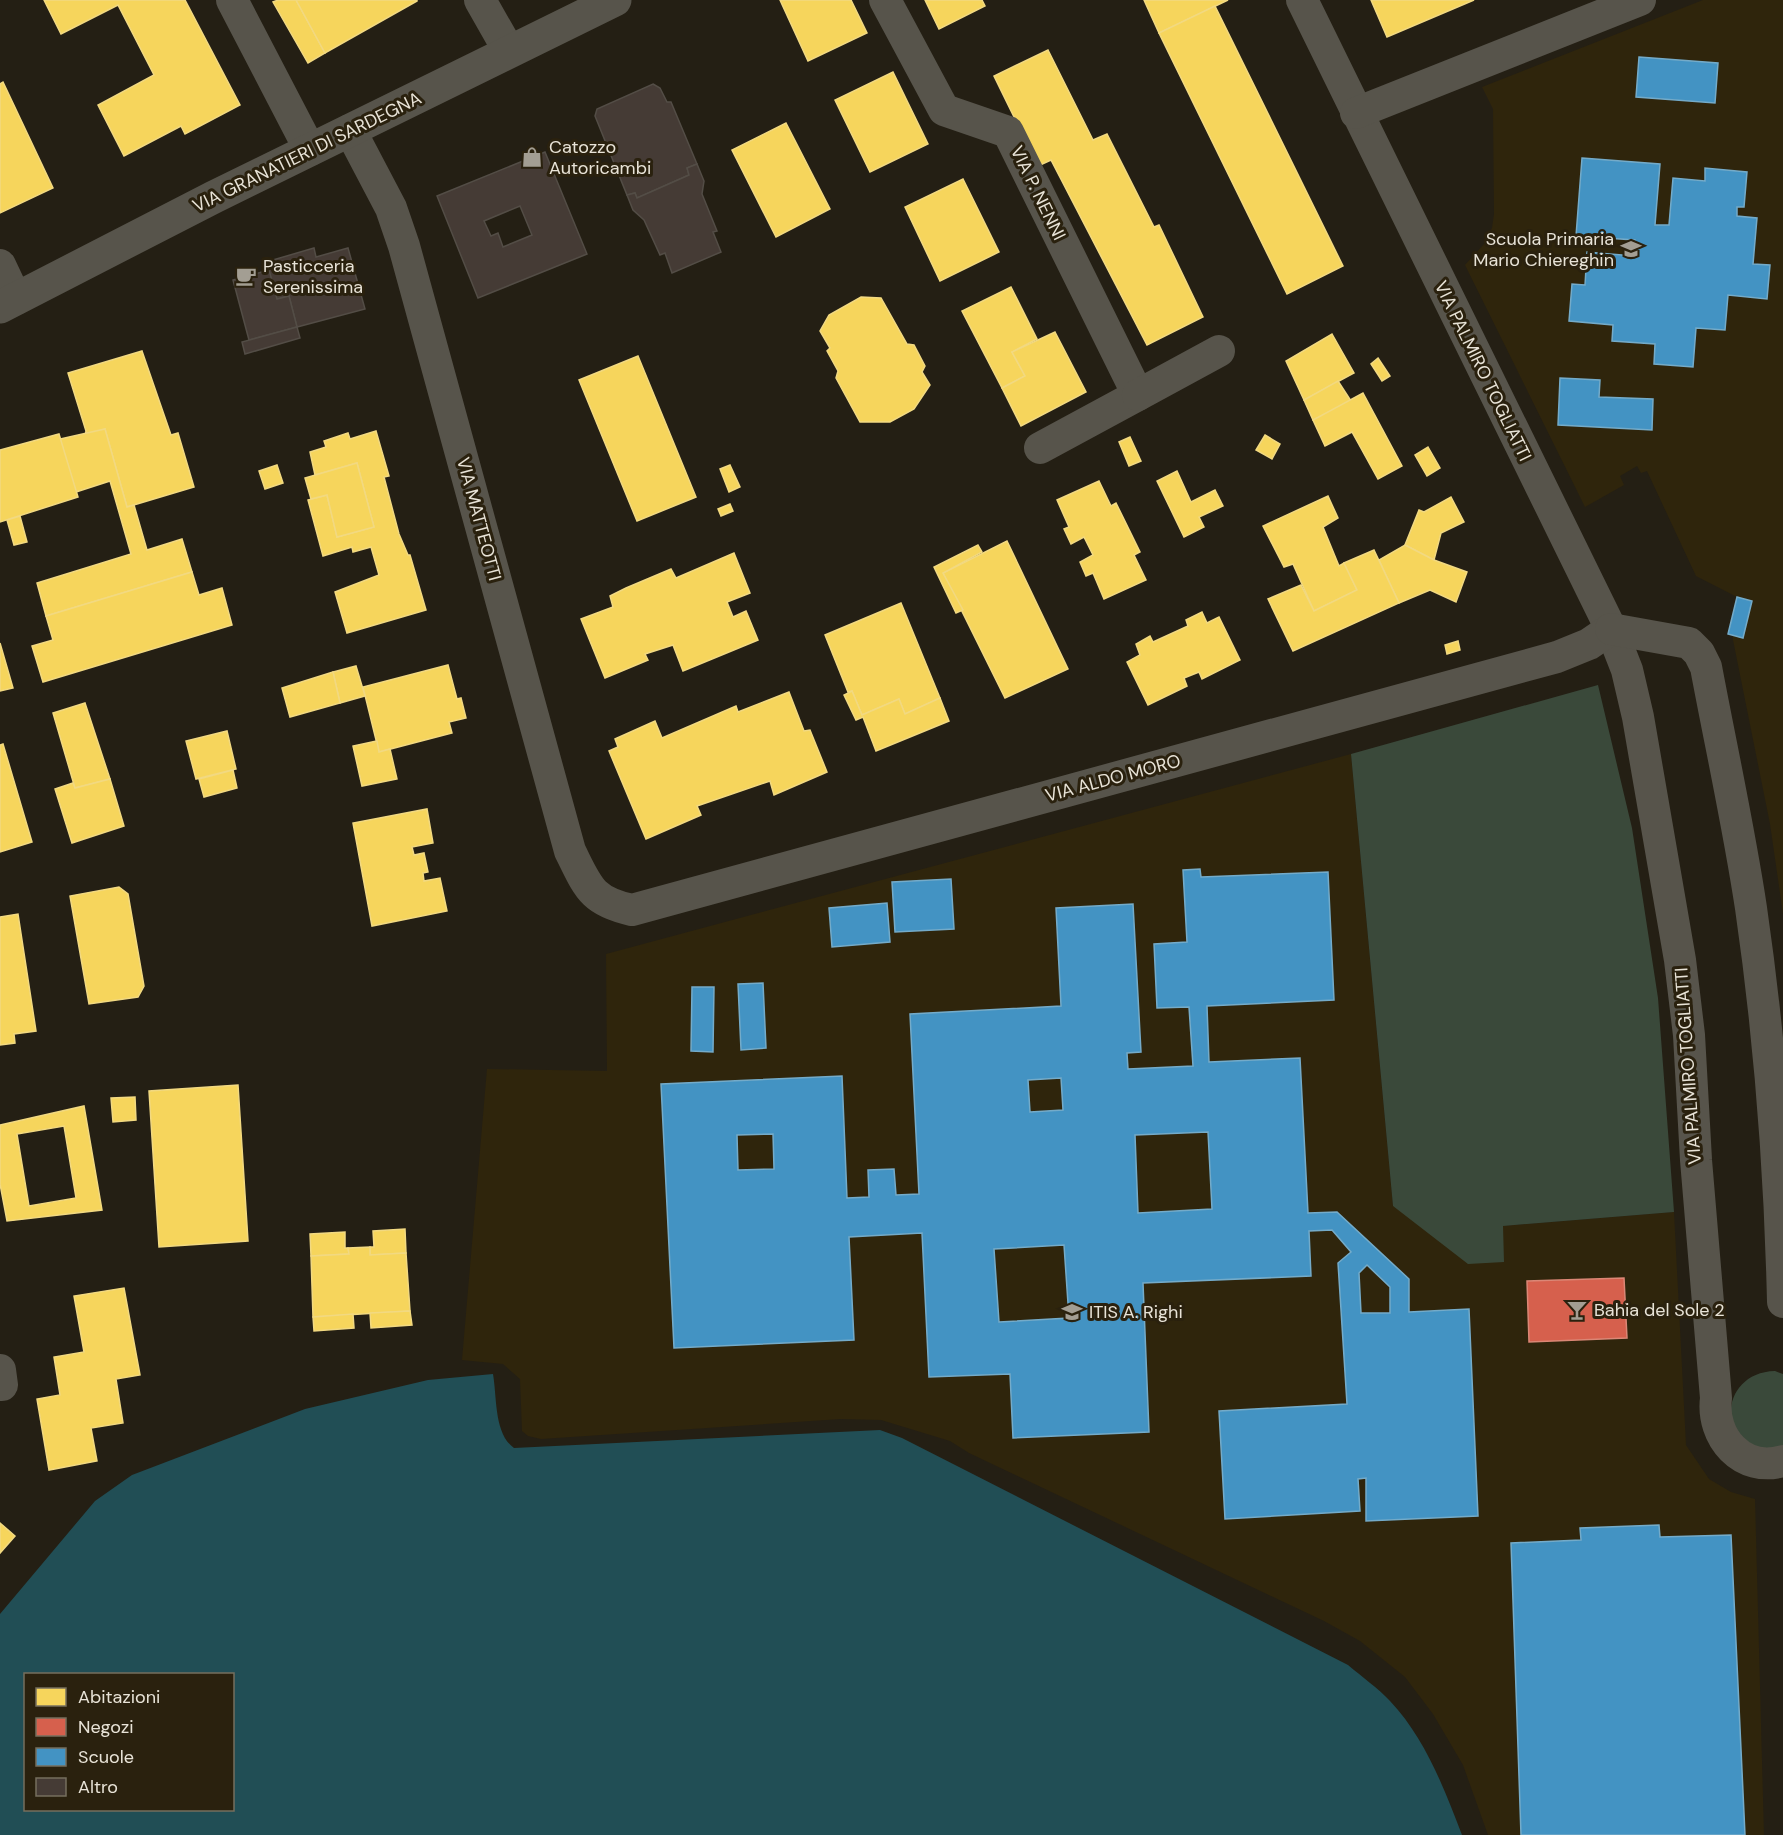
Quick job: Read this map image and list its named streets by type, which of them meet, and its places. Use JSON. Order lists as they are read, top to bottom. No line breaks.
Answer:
{"streets":{"street":["VIA GRANATIERI DI SARDEGNA","VIA P. NENNI","VIA PALMIRO TOGLIATTI","VIA MATTEOTTI","VIA ALDO MORO"]},"crossings":[["VIA GRANATIERI DI SARDEGNA","VIA MATTEOTTI"],["VIA PALMIRO TOGLIATTI","VIA ALDO MORO"],["VIA MATTEOTTI","VIA ALDO MORO"]],"places":{"shop":["Catozzo Autoricambi"],"school or university":["Scuola Primaria Mario Chiereghin","ITIS A. Righi"],"cafe":["Pasticceria Serenissima"],"bar":["Bahia del Sole 2"]},"legend":["Abitazioni","Negozi","Scuole","Altro"]}
